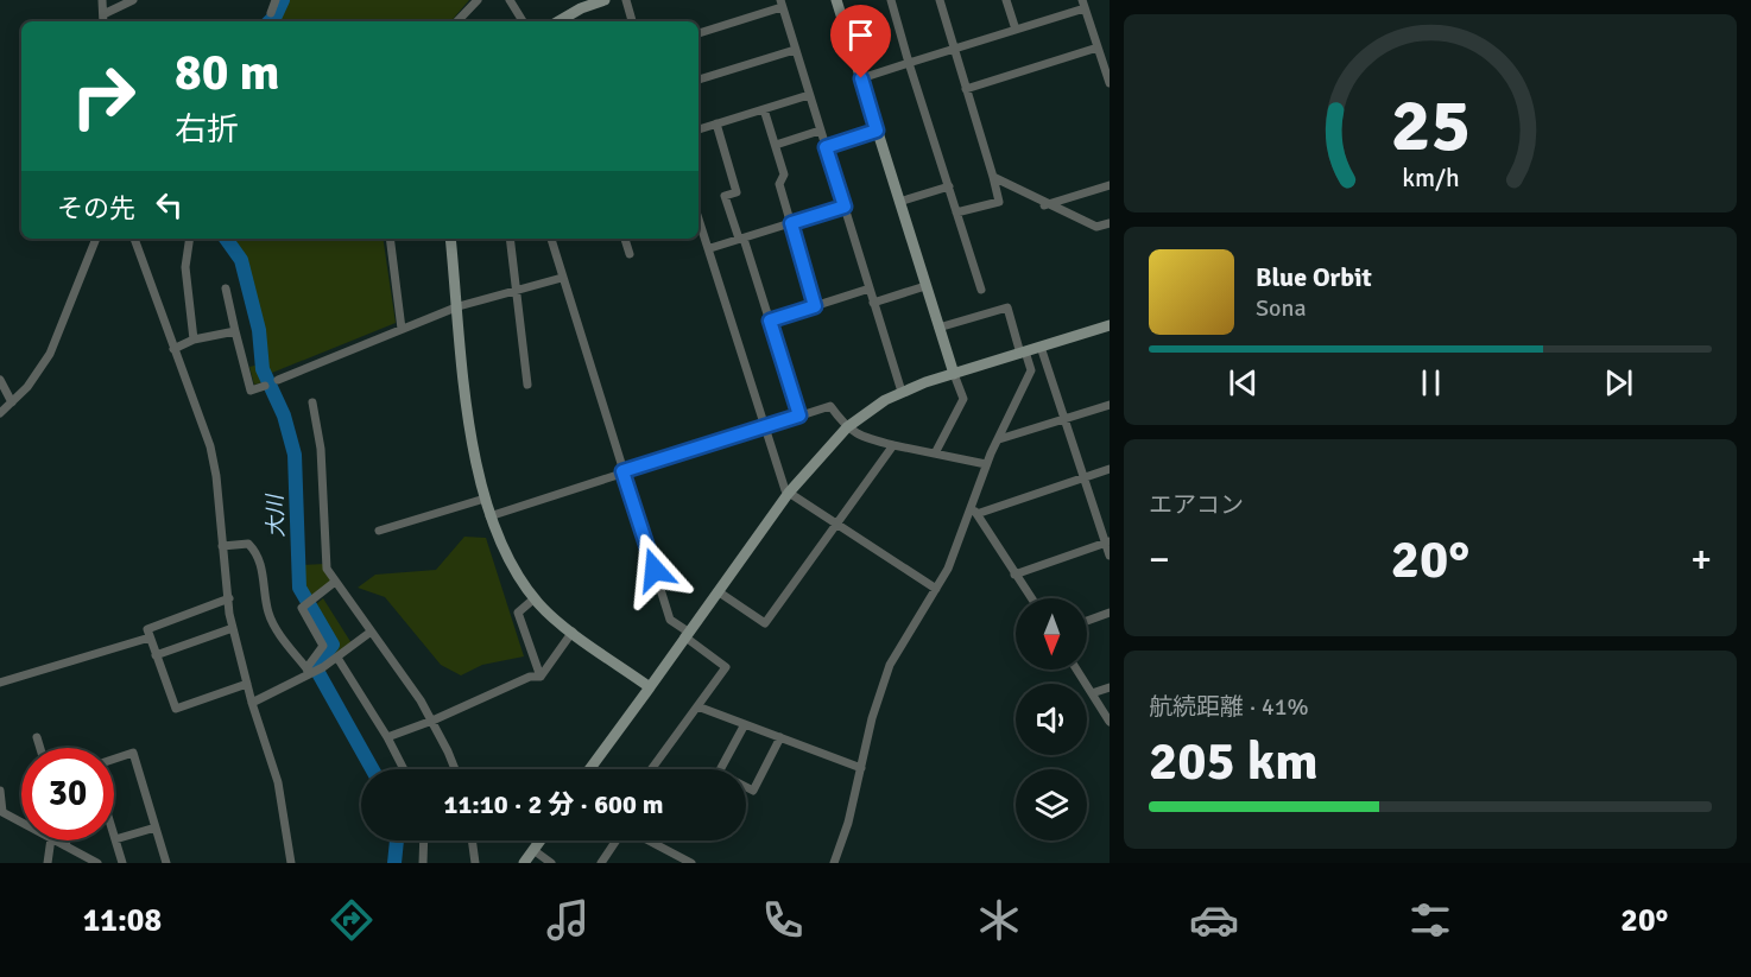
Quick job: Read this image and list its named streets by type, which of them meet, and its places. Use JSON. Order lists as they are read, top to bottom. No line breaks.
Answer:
{"water":["大川"],"north":"bottom","page":{"turn":["80 m","右折"],"then":"その先","song":["Blue Orbit","Sona"],"tile":["エアコン",["航続距離 · 41%","205 km"]],"heat":["−","20°","+"],"limit":"30","trip":"11:10 · 2 分 · 600 m","tabs":["11:08","20°"],"gauge":["25","km/h"]}}
